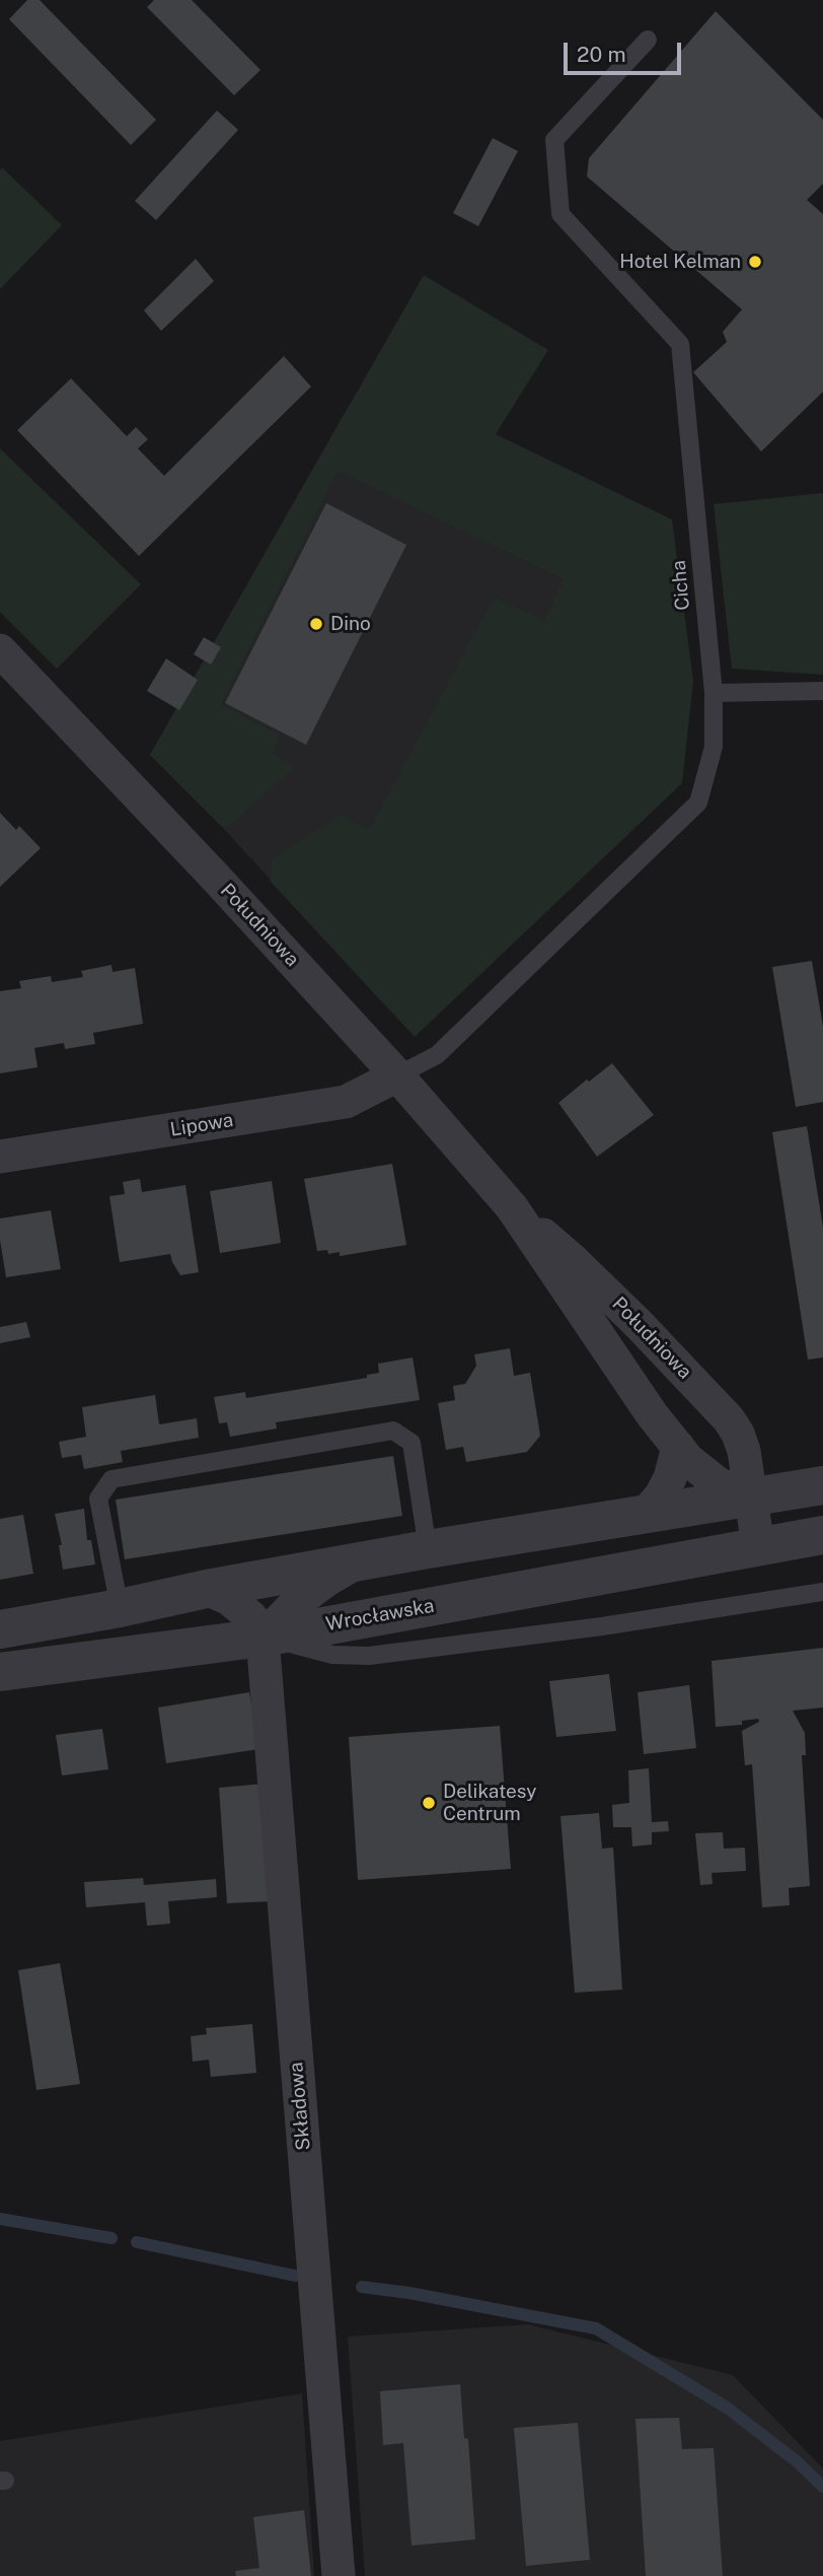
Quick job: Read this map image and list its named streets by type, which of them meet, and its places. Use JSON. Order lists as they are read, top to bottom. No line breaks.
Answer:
{"streets":{"street":["Południowa","Lipowa","Wrocławska","Składowa"],"lane":["Cicha"]},"crossings":[["Cicha","Południowa"],["Cicha","Lipowa"],["Południowa","Lipowa"],["Południowa","Wrocławska"],["Wrocławska","Składowa"]],"places":["Hotel Kelman","Dino","Delikatesy Centrum"],"scale_bar":"20 m"}
